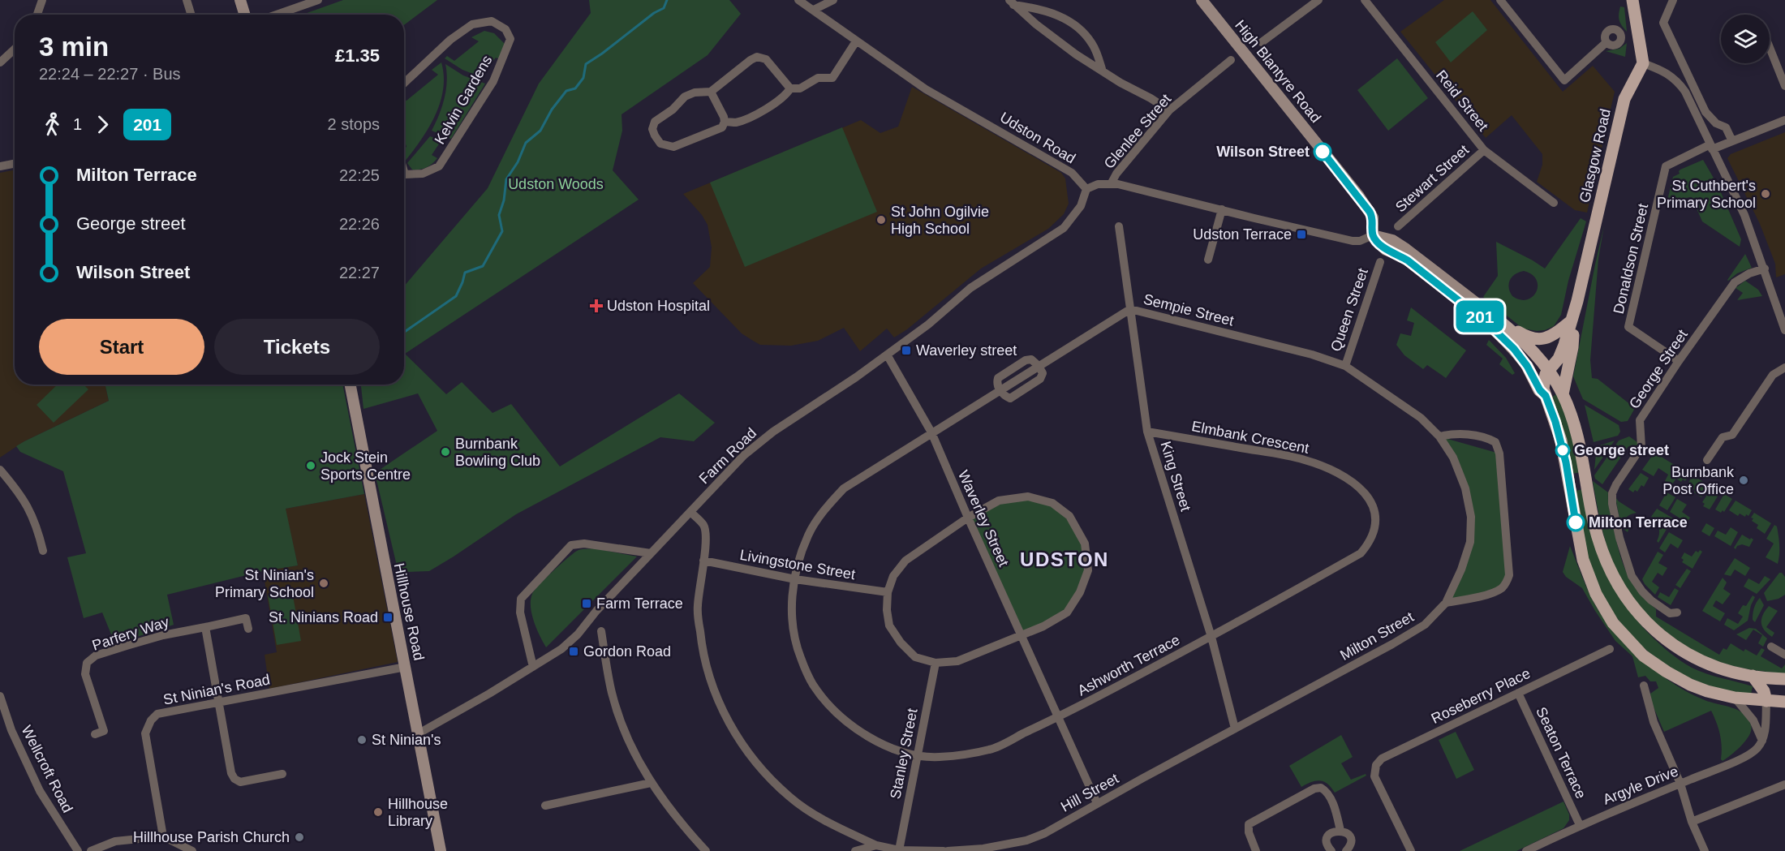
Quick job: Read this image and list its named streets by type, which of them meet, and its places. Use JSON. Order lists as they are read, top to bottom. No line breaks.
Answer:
{"streets":{"main road":["High Blantyre Road","Glasgow Road","Hillhouse Road"],"street":["Kelvin Gardens","Reid Street","Glenlee Street","Udston Road","Stewart Street","Donaldson Street","Sempie Street","Queen Street","George Street","Elmbank Crescent","Farm Road","King Street","Waverley Street","Livingstone Street","Parfery Way","Milton Street","Ashworth Terrace","St Ninian's Road","Roseberry Place","Seaton Terrace","Stanley Street","Wellcroft Road","Argyle Drive","Hill Street"]},"crossings":[["Reid Street","Stewart Street"],["Udston Road","Farm Road"],["Donaldson Street","George Street"],["Sempie Street","Queen Street"],["Sempie Street","King Street"],["Sempie Street","Waverley Street"],["Sempie Street","Livingstone Street"],["Sempie Street","Milton Street"],["Sempie Street","Ashworth Terrace"],["Queen Street","Milton Street"],["Elmbank Crescent","King Street"],["Elmbank Crescent","Ashworth Terrace"],["Farm Road","Waverley Street"],["Farm Road","Hillhouse Road"],["King Street","Milton Street"],["King Street","Ashworth Terrace"],["King Street","Hill Street"],["Waverley Street","Ashworth Terrace"],["Waverley Street","Hill Street"],["Livingstone Street","Ashworth Terrace"],["Hillhouse Road","St Ninian's Road"],["Milton Street","Hill Street"],["Ashworth Terrace","Stanley Street"],["Roseberry Place","Seaton Terrace"],["Seaton Terrace","Argyle Drive"]],"districts":["UDSTON"],"parks":["Udston Woods"],"places":{"other":["Wilson Street","St Cuthbert's Primary School","St John Ogilvie High School","George street","Burnbank Bowling Club","Jock Stein Sports Centre","Burnbank Post Office","Milton Terrace","St Ninian's Primary School","St Ninian's","Hillhouse Library","Hillhouse Parish Church"],"transit":["Udston Terrace","Waverley street","Farm Terrace","St. Ninians Road","Gordon Road"],"health":["Udston Hospital"]},"lines":["bus line 201"],"page":{"on_map":"201","heading":["3 min","22:24 – 22:27 · Bus","£1.35"],"legs":["1","201","2 stops"],"list":[{"name":"Milton Terrace","value":"22:25"},{"name":"George street","value":"22:26"},{"name":"Wilson Street","value":"22:27"}],"buttons":["Start","Tickets"]}}
